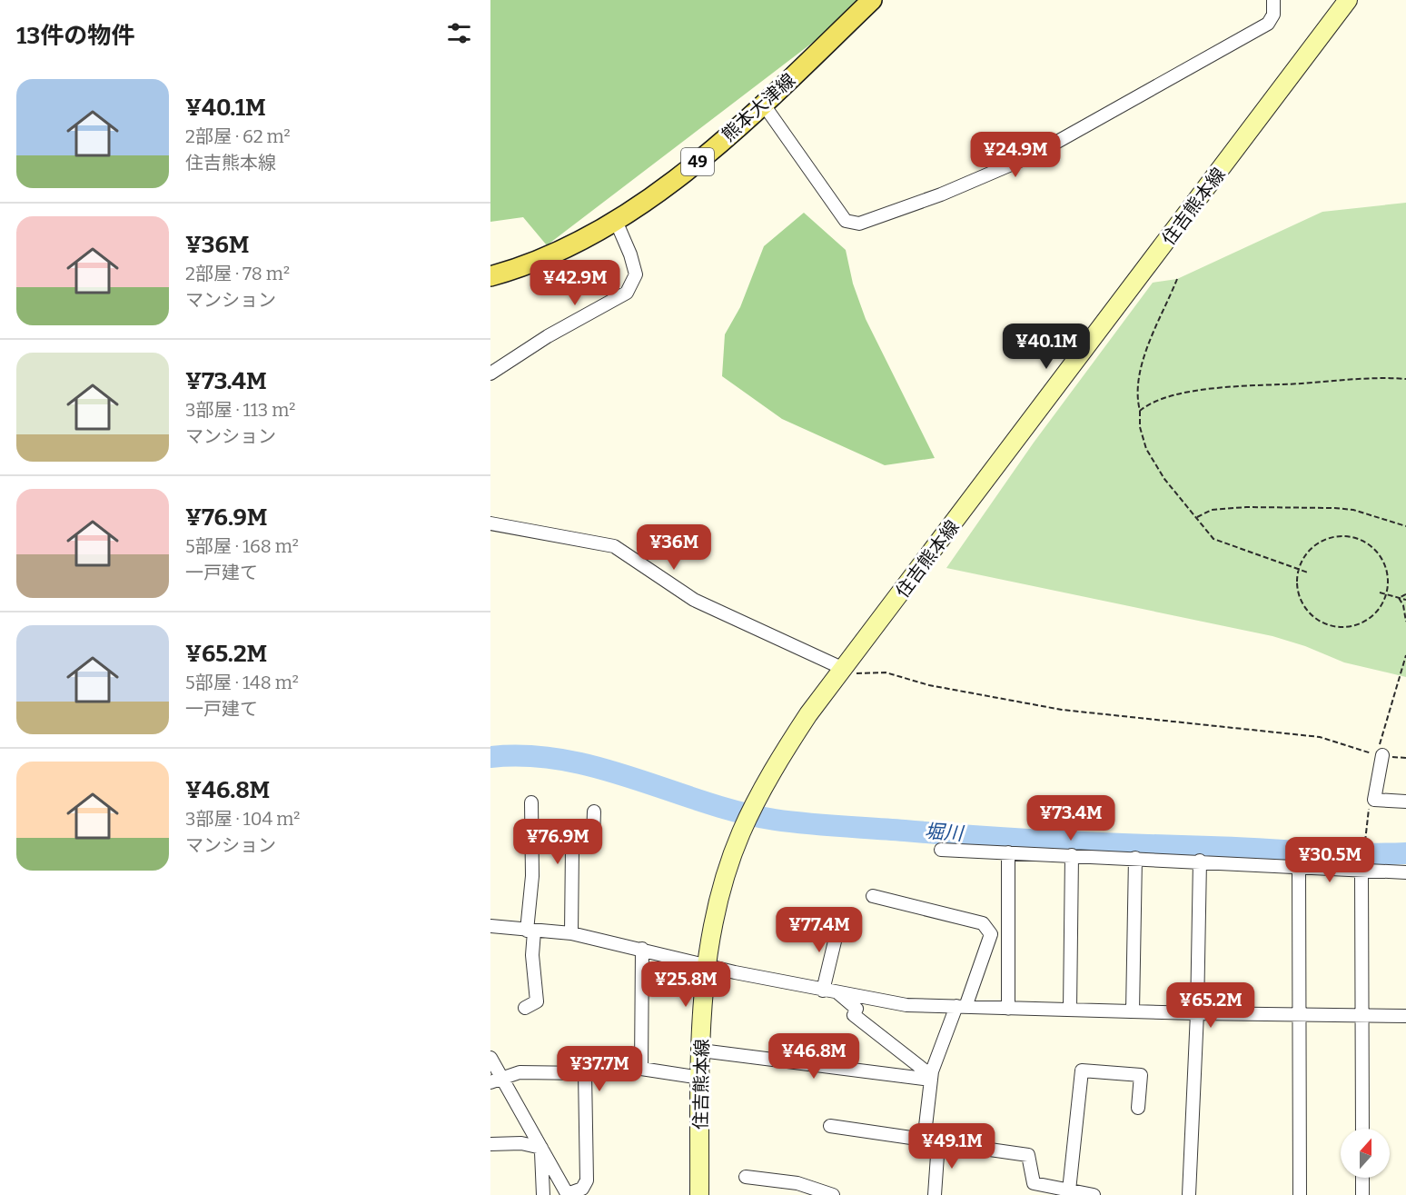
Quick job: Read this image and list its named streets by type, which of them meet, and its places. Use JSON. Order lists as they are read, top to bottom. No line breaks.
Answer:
{"streets":{"main road":["熊本大津線","49","住吉熊本線"]},"water":["堀川"],"north":"top","page":{"heading":"13件の物件","list":[{"name":"¥40.1M","note":"2部屋 · 62 m² · 住吉熊本線"},{"name":"¥36M","note":"2部屋 · 78 m² · マンション"},{"name":"¥73.4M","note":"3部屋 · 113 m² · マンション"},{"name":"¥76.9M","note":"5部屋 · 168 m² · 一戸建て"},{"name":"¥65.2M","note":"5部屋 · 148 m² · 一戸建て"},{"name":"¥46.8M","note":"3部屋 · 104 m² · マンション"}],"price":["¥24.9M","¥42.9M","¥40.1M","¥36M","¥73.4M","¥76.9M","¥30.5M","¥77.4M","¥25.8M","¥65.2M","¥46.8M","¥37.7M","¥49.1M"]}}
